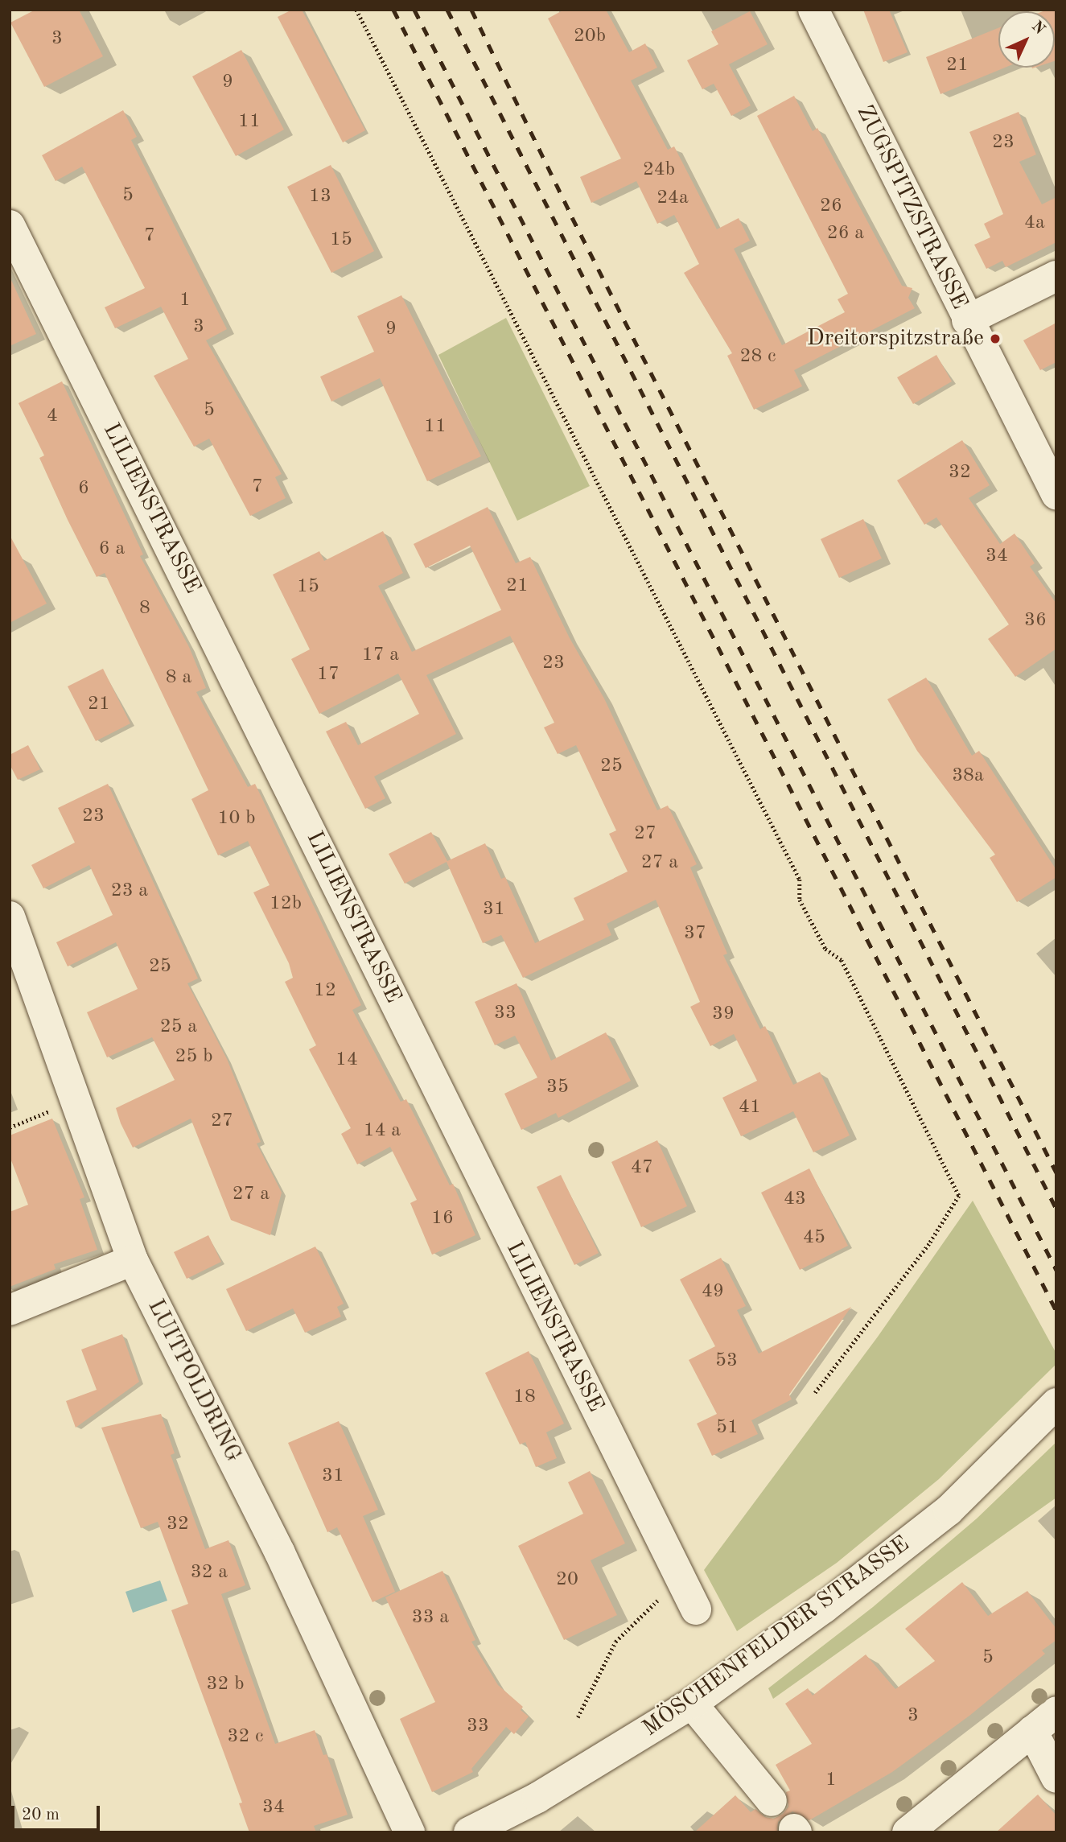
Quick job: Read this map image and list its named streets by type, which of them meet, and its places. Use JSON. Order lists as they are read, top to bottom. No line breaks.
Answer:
{"streets":{"street":["ZUGSPITZSTRASSE","LILIENSTRASSE","LUITPOLDRING","MÖSCHENFELDER STRASSE"]},"places":["Dreitorspitzstraße"],"house_numbers":["20b","3","21","9","11","23","24b","5","13","24a","26","4a","26 a","7","15","1","3","9","28 c","5","4","11","32","7","6","6 a","34","21","15","8","36","17 a","23","17","8 a","21","25","38a","23","10 b","27","27 a","23 a","12b","31","37","25","12","33","39","25 a","25 b","14","35","41","27","14 a","47","27 a","43","16","45","49","53","18","51","31","32","32 a","20","33 a","5","32 b","3","33","32 c","1","34"],"scale_bar":"20 m","north":"top right"}
